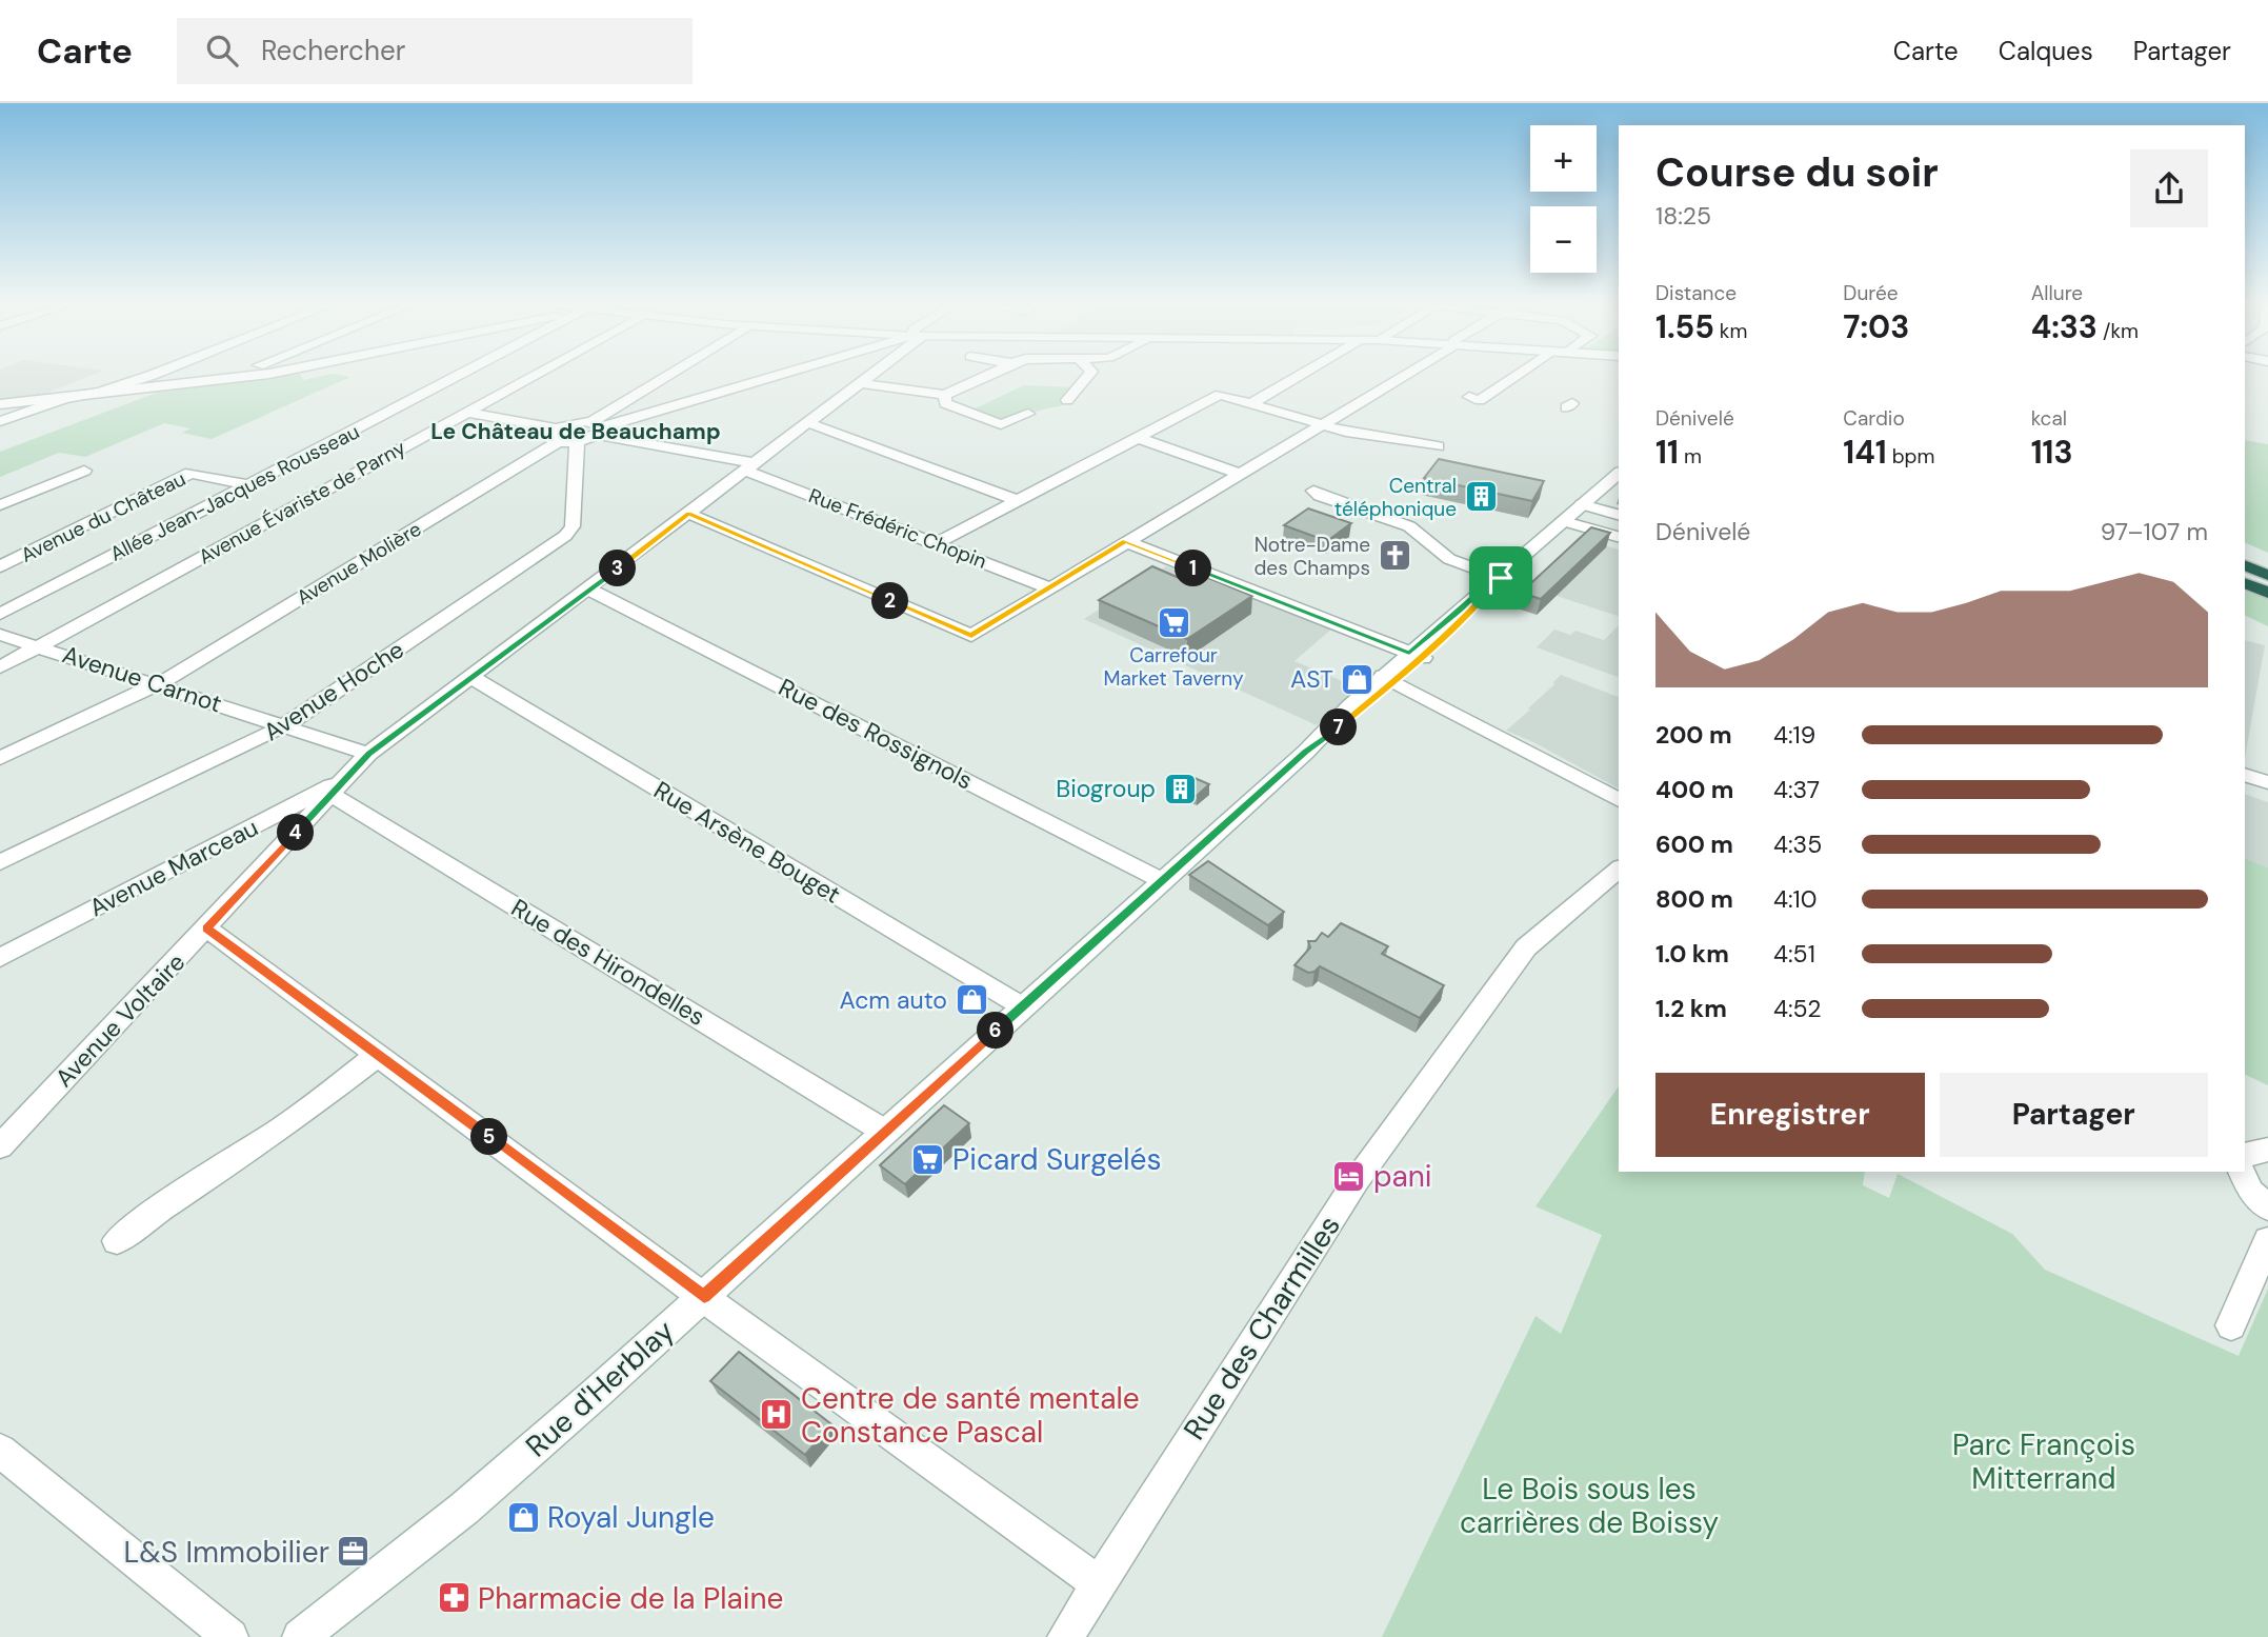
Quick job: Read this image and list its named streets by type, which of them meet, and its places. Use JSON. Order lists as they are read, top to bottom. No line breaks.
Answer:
{"streets":{"street":["Allée Jean-Jacques Rousseau","Avenue Évariste de Parny","Avenue du Château","Rue Frédéric Chopin","Avenue Molière","Avenue Carnot","Avenue Hoche","Rue des Rossignols","Rue Arsène Bouget","Avenue Marceau","Rue des Hirondelles","Avenue Voltaire","Rue des Charmilles","Rue d'Herblay"]},"crossings":[["Allée Jean-Jacques Rousseau","Avenue du Château"],["Avenue Évariste de Parny","Avenue Carnot"],["Rue Frédéric Chopin","Avenue Voltaire"],["Avenue Molière","Avenue Carnot"],["Avenue Carnot","Avenue Hoche"],["Avenue Carnot","Avenue Voltaire"],["Rue des Rossignols","Avenue Voltaire"],["Rue des Rossignols","Rue d'Herblay"],["Rue Arsène Bouget","Avenue Voltaire"],["Rue Arsène Bouget","Rue d'Herblay"],["Avenue Marceau","Avenue Voltaire"],["Rue des Hirondelles","Avenue Voltaire"],["Rue des Hirondelles","Rue d'Herblay"]],"districts":["Le Château de Beauchamp"],"parks":["Parc François Mitterrand","Le Bois sous les carrières de Boissy"],"places":{"building":["Central téléphonique","Biogroup"],"church":["Notre-Dame des Champs"],"supermarket":["Carrefour Market Taverny","Picard Surgelés"],"shop":["AST","Acm auto","Royal Jungle"],"hotel":["pani"],"hospital":["Centre de santé mentale Constance Pascal"],"office":["L&S Immobilier"],"pharmacy":["Pharmacie de la Plaine"]},"page":{"header":"Carte","search":"Rechercher","nav":["Carte","Calques","Partager"],"map_buttons":["+","−"],"heading":["Course du soir","18:25"],"stats":[["Distance","1.55 km"],["Durée","7:03"],["Allure","4:33 /km"],["Dénivelé","11 m"],["Cardio","141 bpm"],["kcal","113"]],"chart":["Dénivelé","97–107 m"],"pins":["1","3","2","7","4","6","5"],"list":[{"name":"200 m","note":"4:19"},{"name":"400 m","note":"4:37"},{"name":"600 m","note":"4:35"},{"name":"800 m","note":"4:10"},{"name":"1.0 km","note":"4:51"},{"name":"1.2 km","note":"4:52"}],"buttons":["Enregistrer","Partager"]}}
